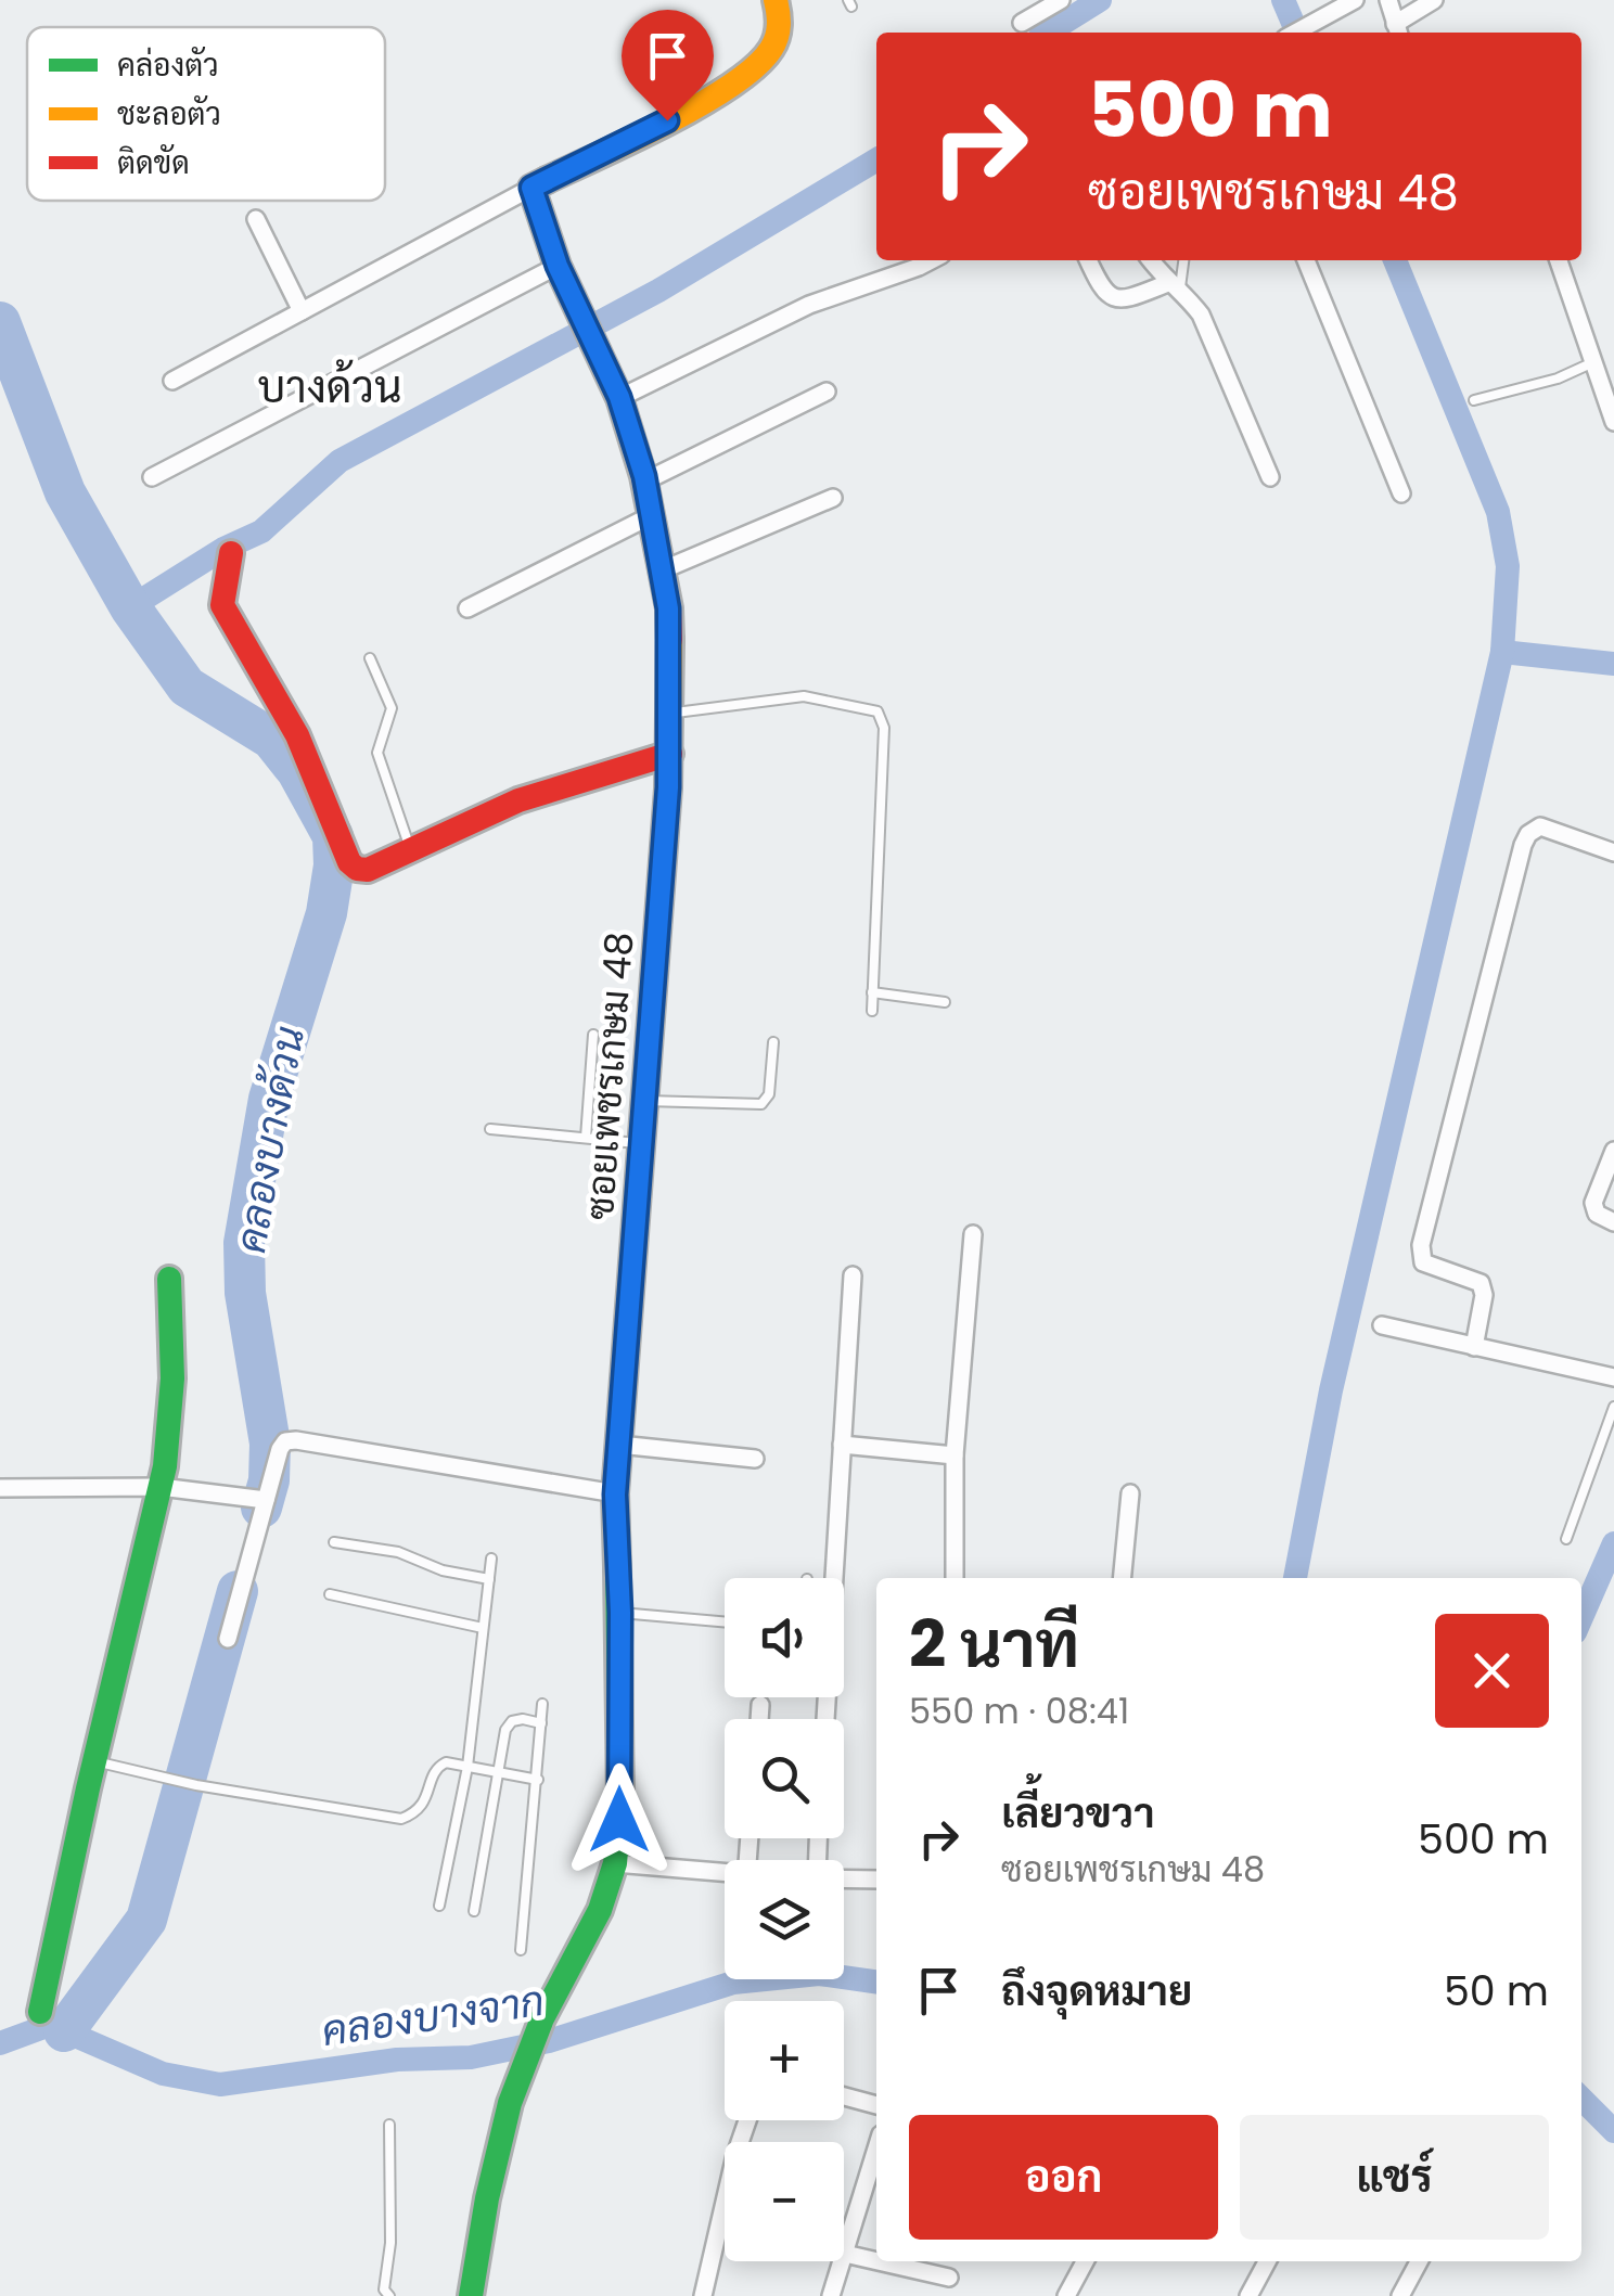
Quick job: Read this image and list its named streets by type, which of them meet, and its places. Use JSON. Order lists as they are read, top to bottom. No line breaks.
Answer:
{"streets":{"street":["ซอยเพชรเกษม 48"]},"districts":["บางด้วน"],"water":["คลองบางด้วน","คลองบางจาก"],"legend":["คล่องตัว","ชะลอตัว","ติดขัด"],"page":{"turn":["500 m","ซอยเพชรเกษม 48"],"map_buttons":["+","−"],"heading":["2 นาที","550 m · 08:41"],"list":[{"name":"เลี้ยวขวา","note":"ซอยเพชรเกษม 48","value":"500 m"},{"name":"ถึงจุดหมาย","value":"50 m"}],"buttons":["ออก","แชร์"]}}
